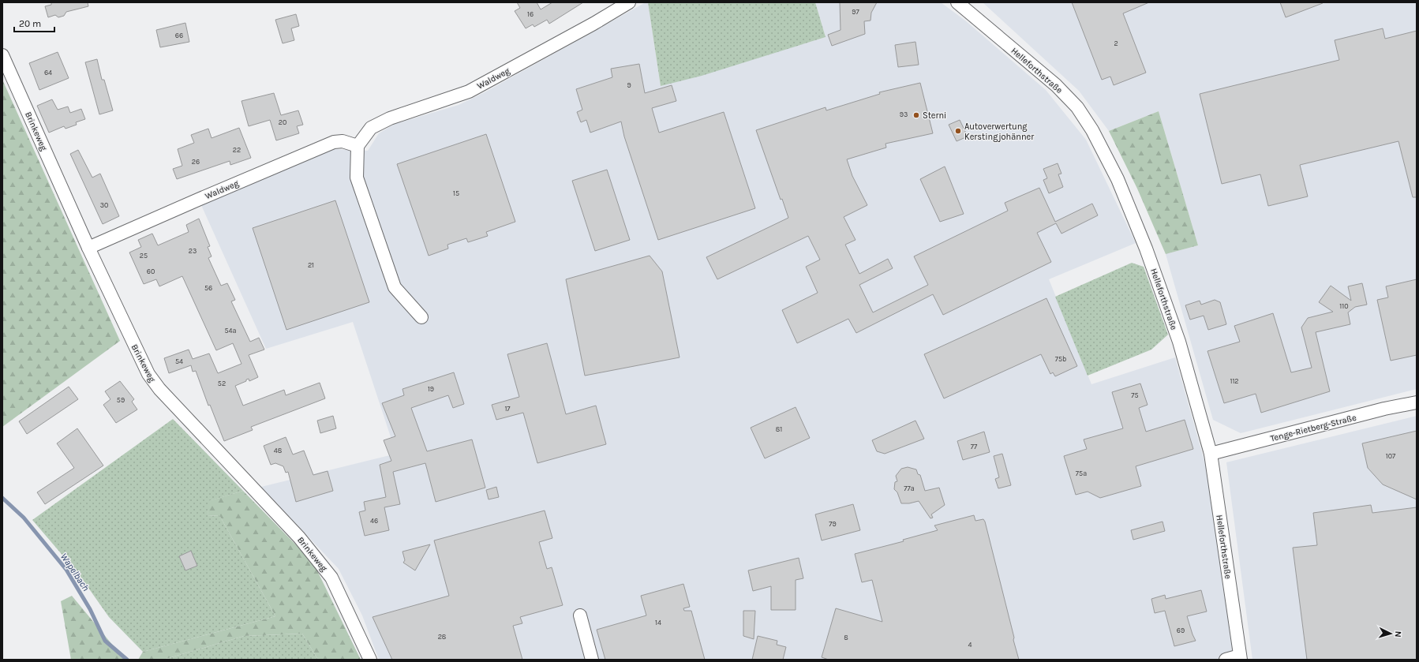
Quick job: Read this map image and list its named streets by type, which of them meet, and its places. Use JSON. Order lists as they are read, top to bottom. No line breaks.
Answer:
{"streets":{"street":["Helleforthstraße","Waldweg","Brinkeweg","Tenge-Rietberg-Straße"]},"crossings":[["Helleforthstraße","Tenge-Rietberg-Straße"],["Waldweg","Brinkeweg"]],"water":["Wapelbach"],"places":["Sterni","Autoverwertung Kerstingjohänner"],"house_numbers":["97","16","66","2","64","9","93","20","22","26","15","30","23","25","21","60","56","110","54a","75b","54","112","52","19","75","59","17","81","77","48","107","75a","77a","46","79","14","69","28","8","4"],"scale_bar":"20 m","north":"right"}
